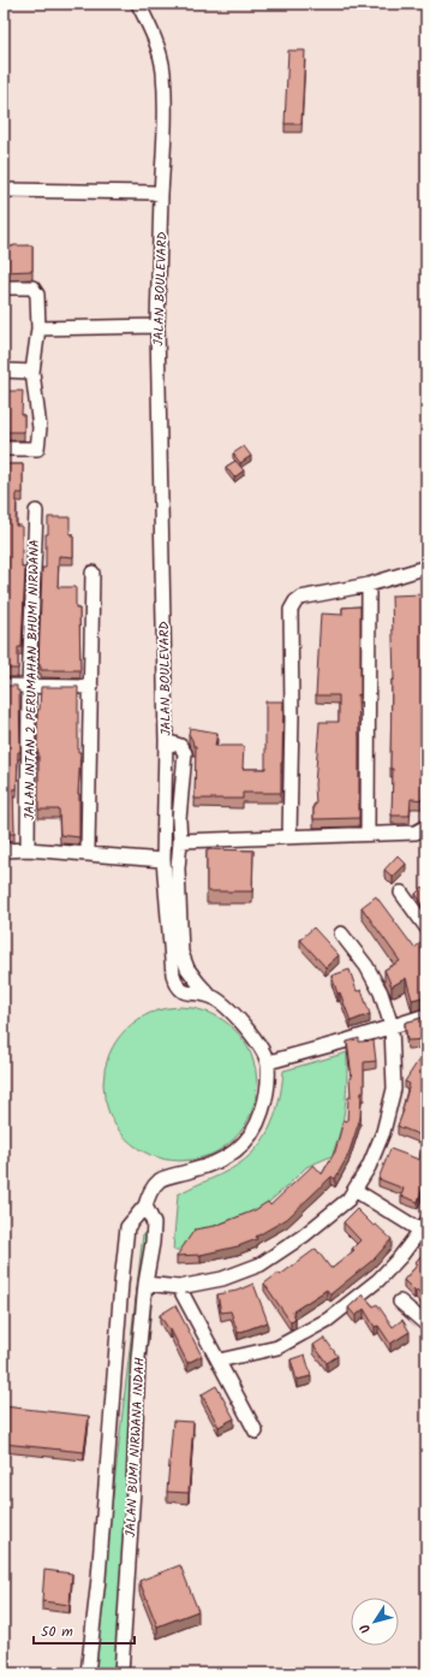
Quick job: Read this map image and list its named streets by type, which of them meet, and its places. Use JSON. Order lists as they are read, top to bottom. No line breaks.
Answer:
{"streets":{"street":["JALAN BOULEVARD","JALAN INTAN 2 PERUMAHAN BHUMI NIRWANA","JALAN BUMI NIRWANA INDAH"]},"scale_bar":"50 m","north":"bottom left"}
